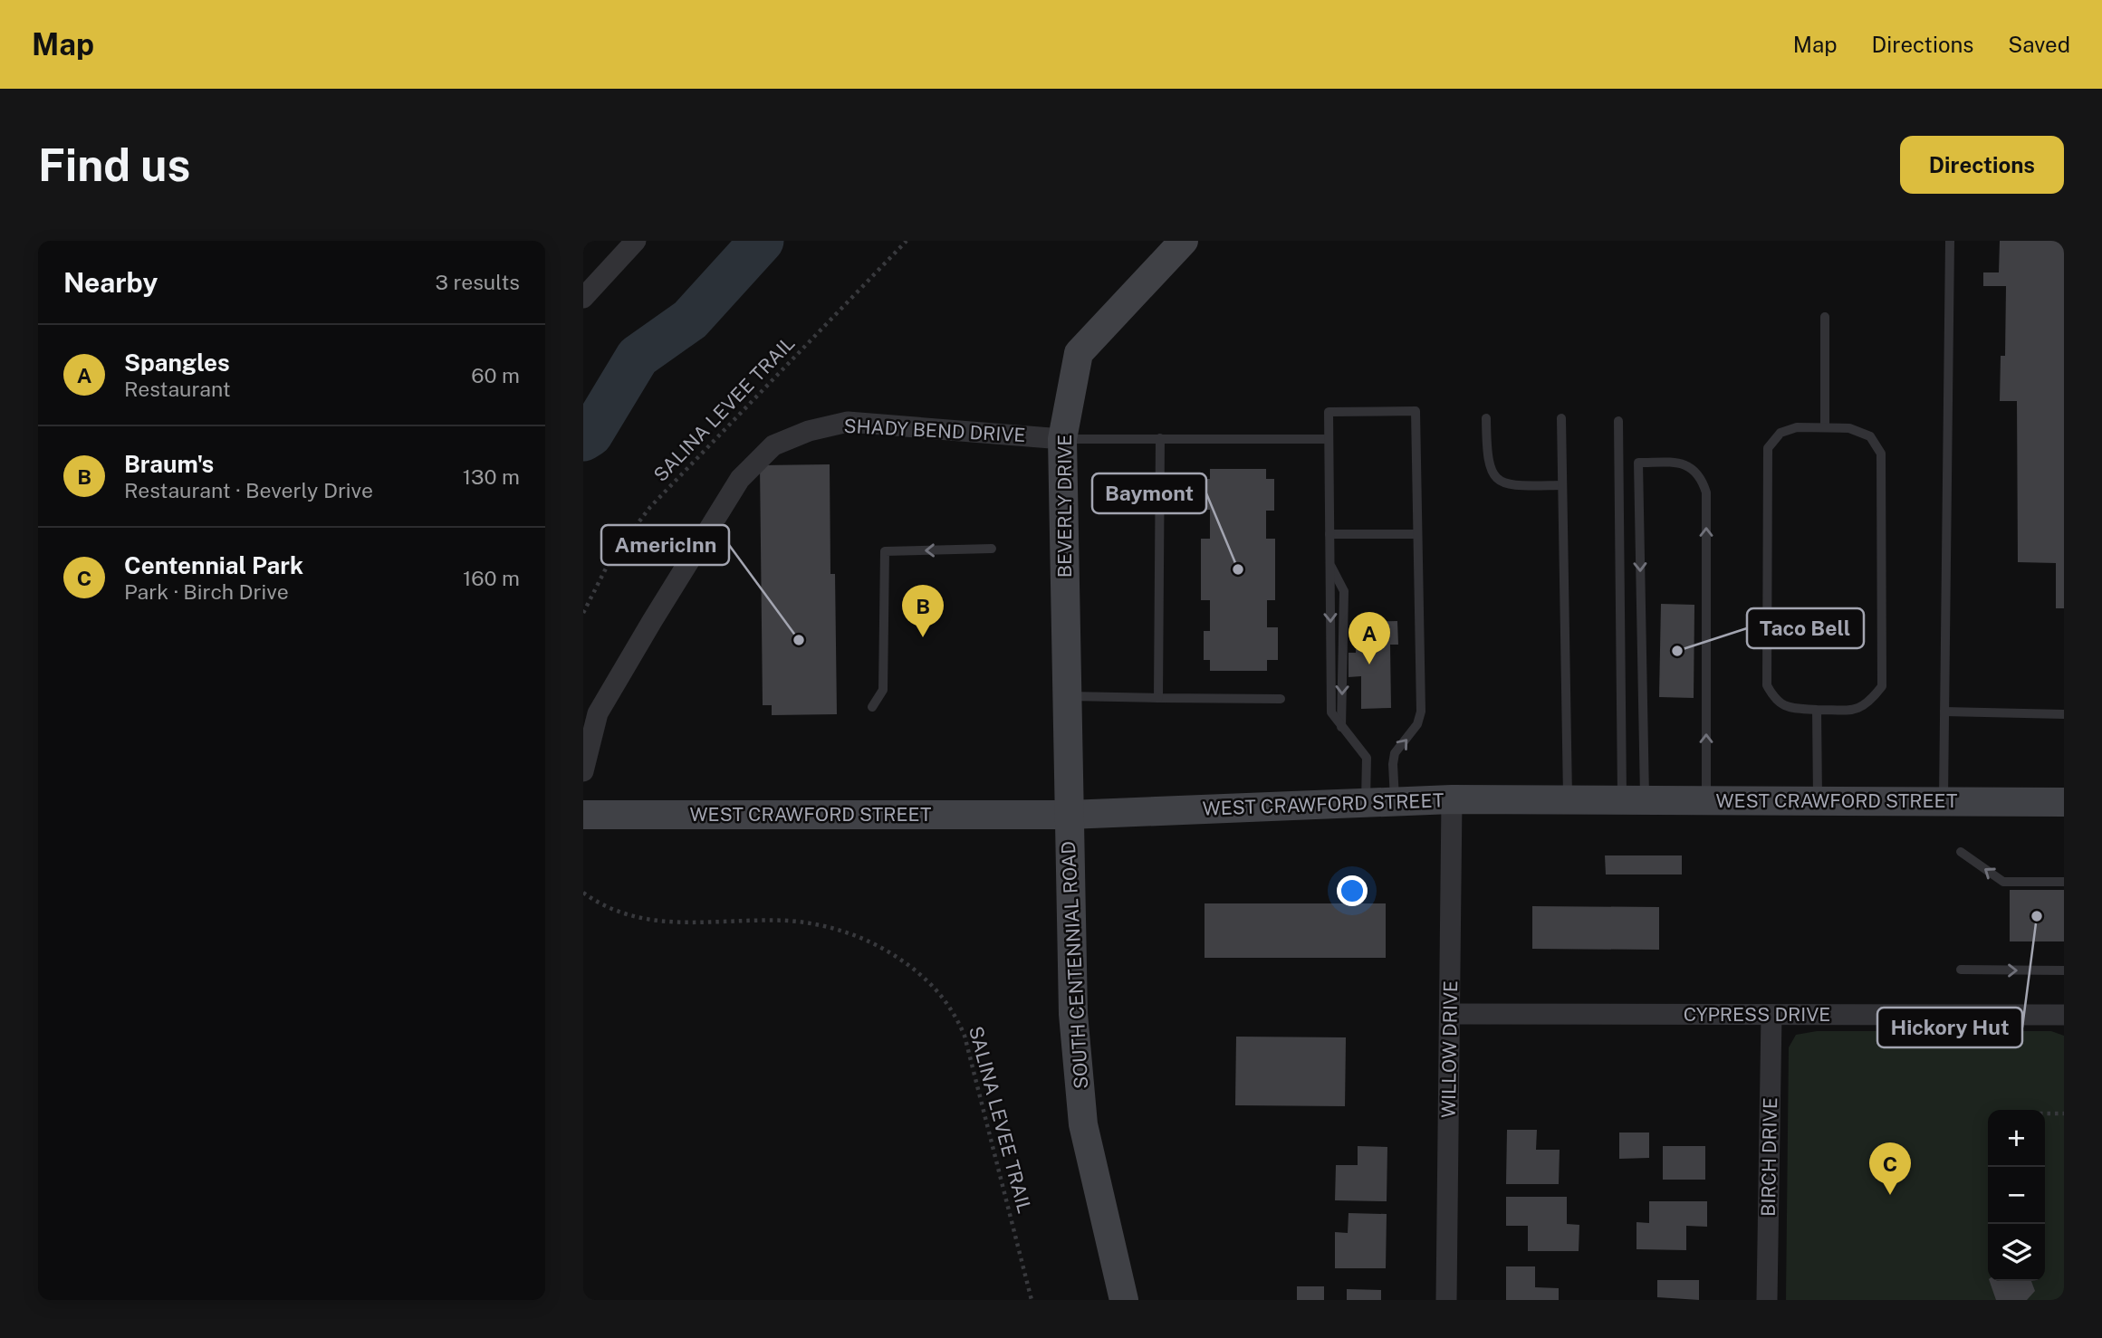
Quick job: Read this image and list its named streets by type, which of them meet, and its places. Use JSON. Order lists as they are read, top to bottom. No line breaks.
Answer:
{"streets":{"main road":["BEVERLY DRIVE","WEST CRAWFORD STREET","SOUTH CENTENNIAL ROAD"],"street":["SHADY BEND DRIVE","CYPRESS DRIVE","WILLOW DRIVE","BIRCH DRIVE"],"path":["SALINA LEVEE TRAIL"]},"crossings":[["SHADY BEND DRIVE","BEVERLY DRIVE"],["BEVERLY DRIVE","WEST CRAWFORD STREET"],["BEVERLY DRIVE","SOUTH CENTENNIAL ROAD"],["WEST CRAWFORD STREET","SOUTH CENTENNIAL ROAD"],["WEST CRAWFORD STREET","WILLOW DRIVE"],["CYPRESS DRIVE","WILLOW DRIVE"],["CYPRESS DRIVE","BIRCH DRIVE"]],"places":["Baymont","AmericInn","Taco Bell","Hickory Hut"],"page":{"header":"Map","nav":["Map","Directions","Saved"],"buttons":"Directions","title":"Find us","heading":["Nearby","3 results"],"list":[{"mark":"A","name":"Spangles","note":"Restaurant","value":"60 m"},{"mark":"B","name":"Braum's","note":"Restaurant · Beverly Drive","value":"130 m"},{"mark":"C","name":"Centennial Park","note":"Park · Birch Drive","value":"160 m"}],"pins":["B","A","C"],"map_buttons":["+","−"]}}
